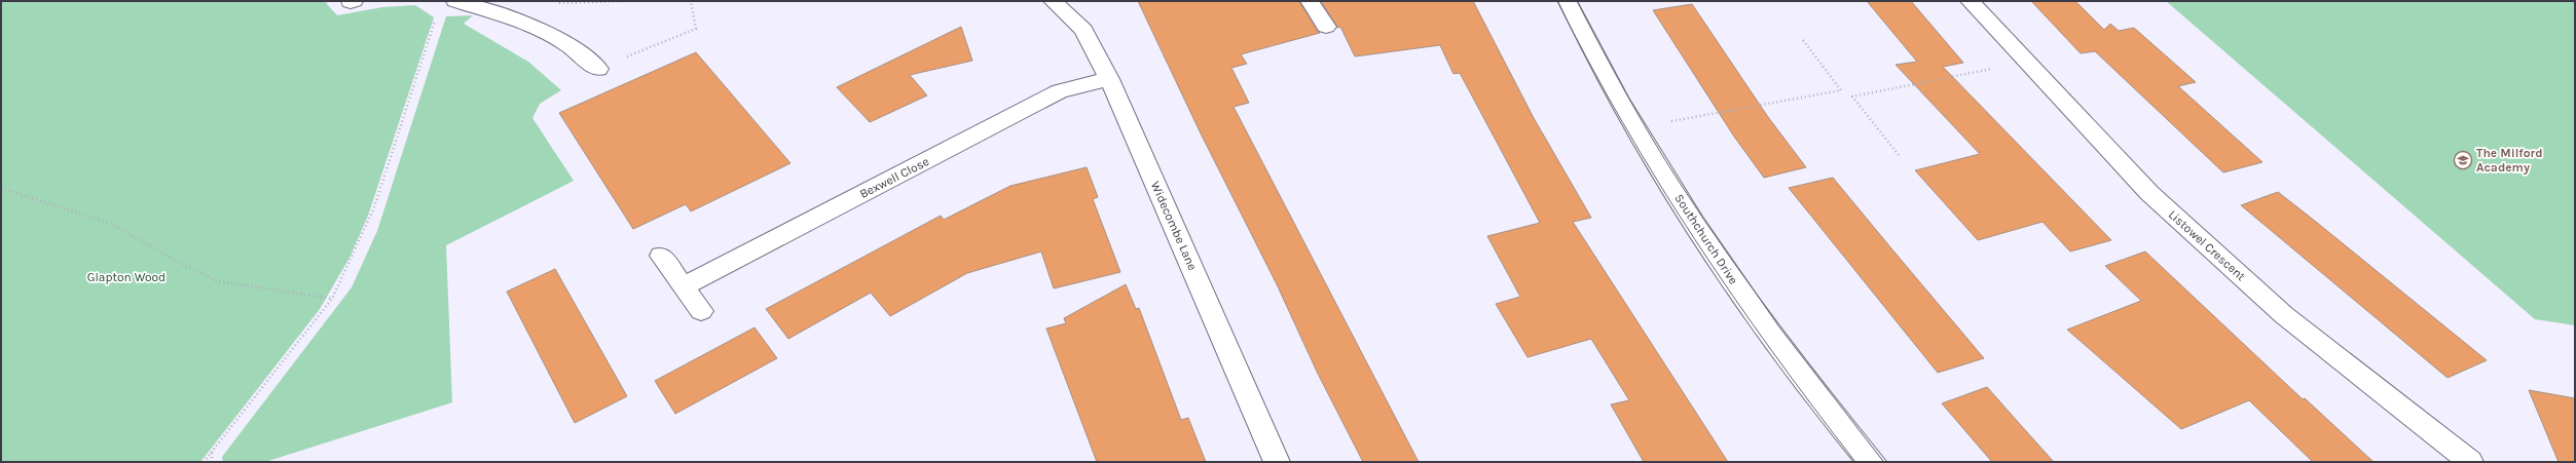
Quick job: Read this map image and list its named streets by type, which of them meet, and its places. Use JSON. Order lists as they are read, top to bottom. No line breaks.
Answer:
{"streets":{"street":["Bexwell Close","Widecombe Lane","Southchurch Drive","Listowel Crescent"]},"crossings":[["Bexwell Close","Widecombe Lane"]],"parks":["Glapton Wood"],"places":{"school or university":["The Milford Academy"]}}
